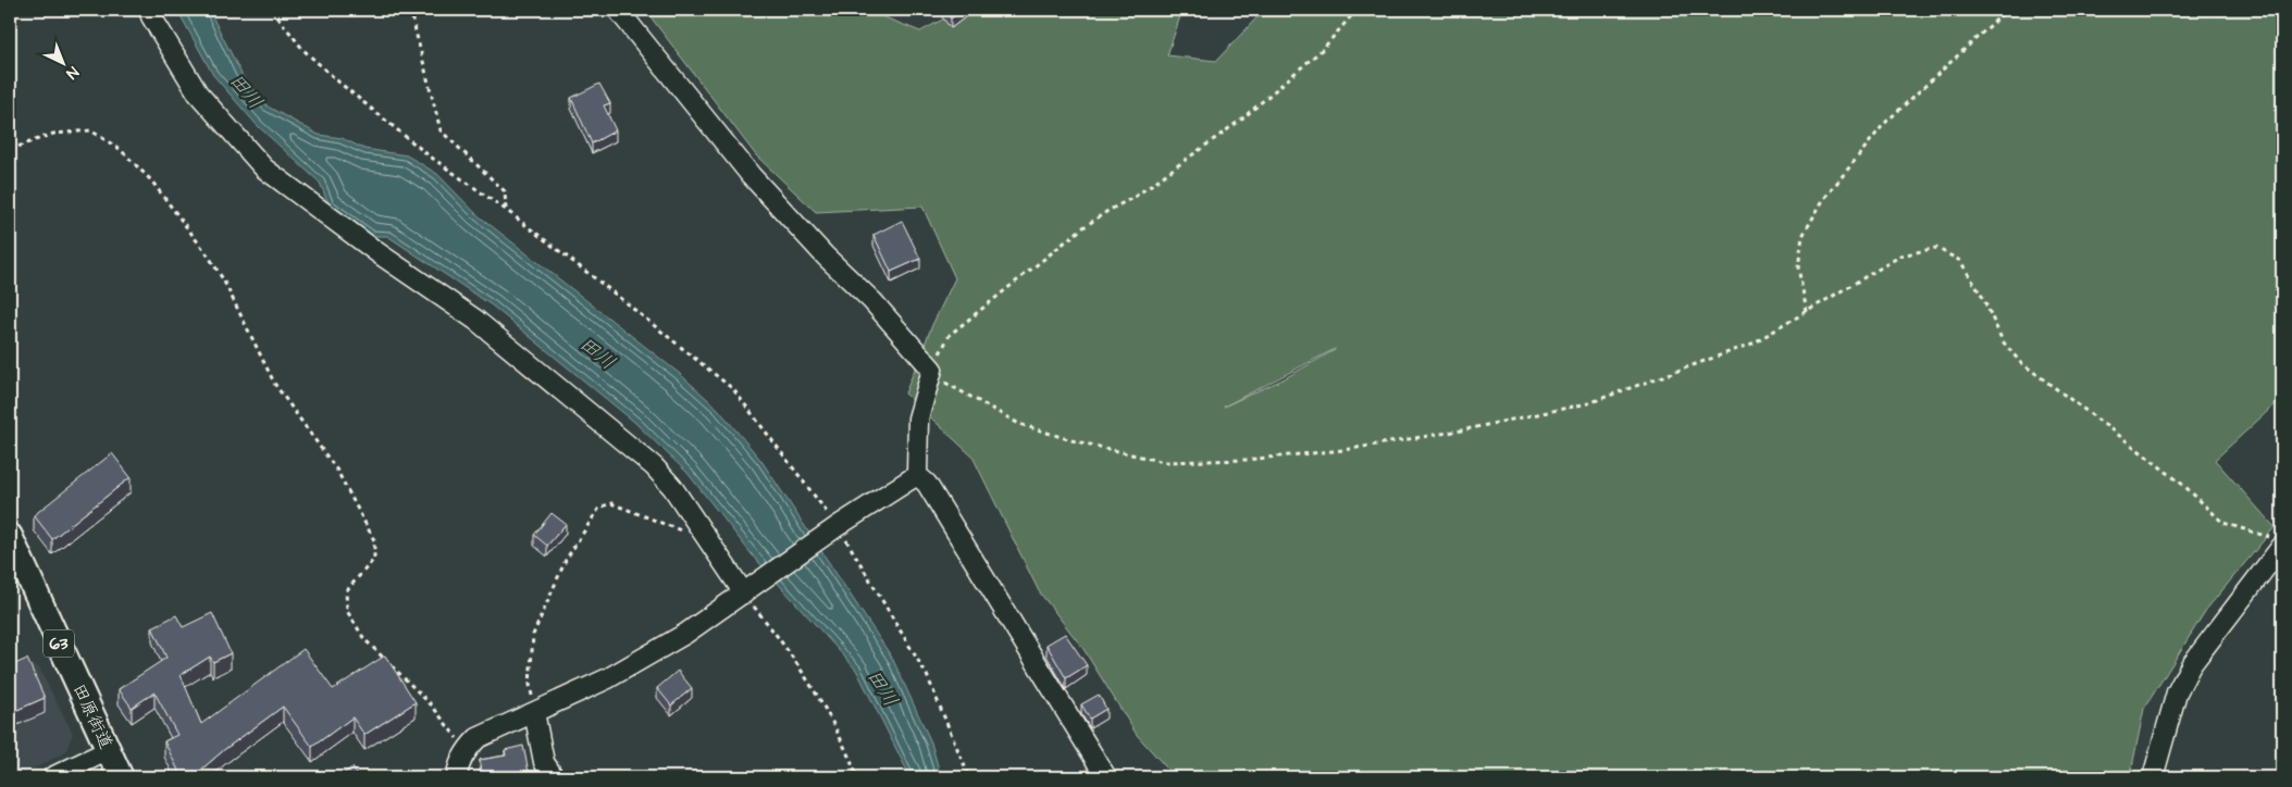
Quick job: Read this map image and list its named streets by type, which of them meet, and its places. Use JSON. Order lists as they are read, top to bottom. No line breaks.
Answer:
{"streets":{"main road":["63","田原街道"]},"water":["田川"],"north":"bottom right"}
